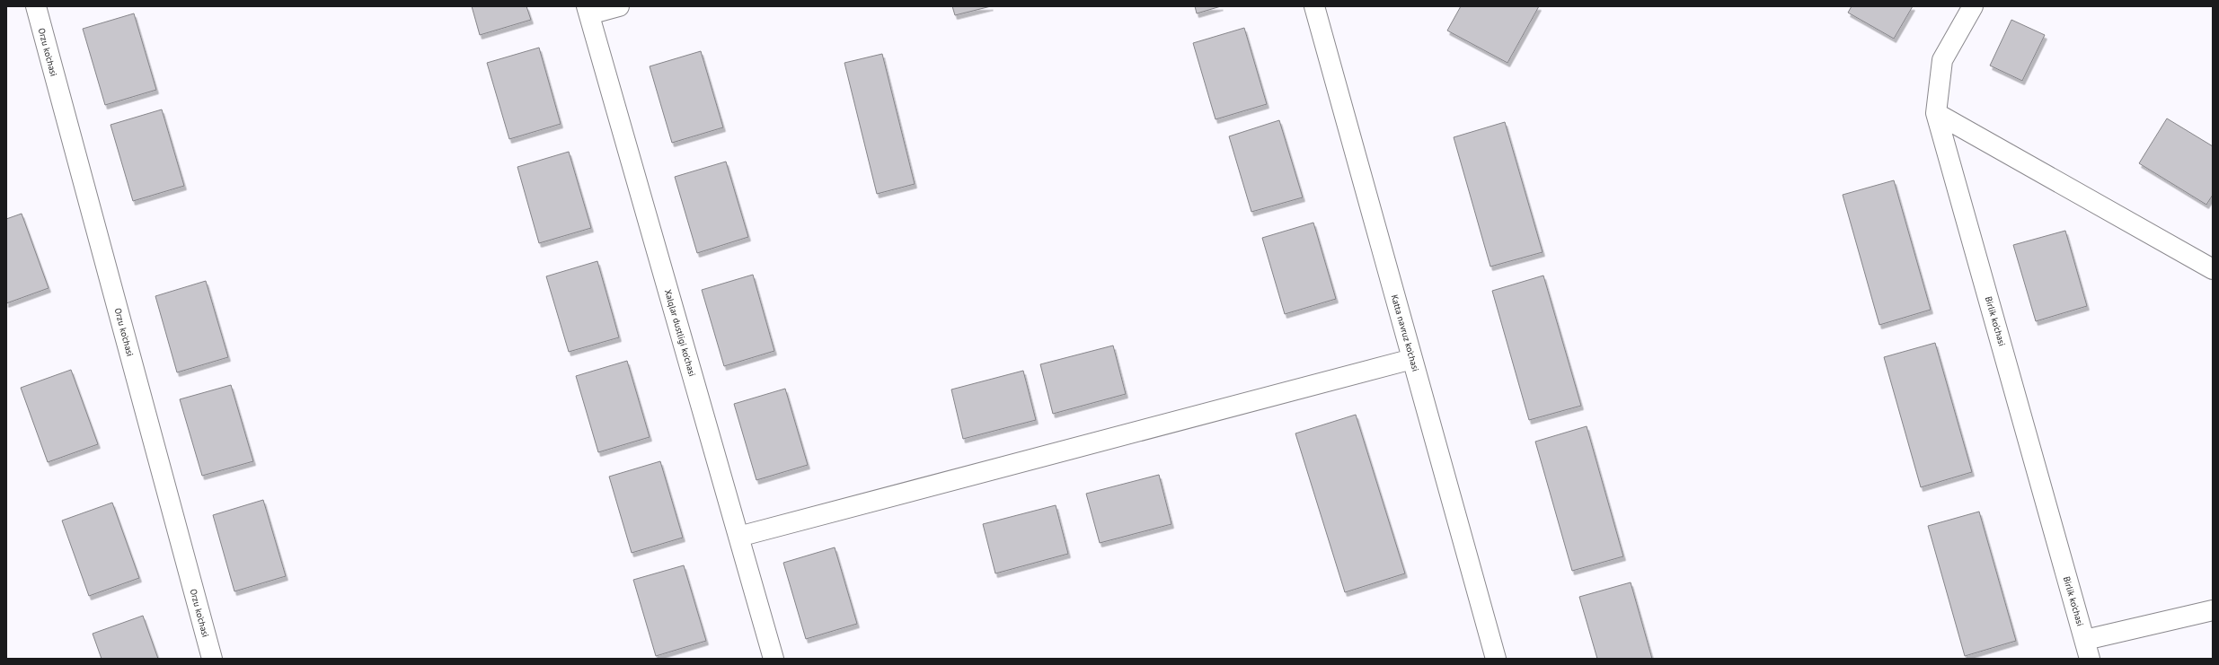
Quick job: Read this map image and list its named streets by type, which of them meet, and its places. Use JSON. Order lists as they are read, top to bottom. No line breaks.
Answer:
{"streets":{"street":["Orzu ko'chasi","Birlik ko'chasi","Xalqlar dustligi ko'chasi","Katta navruz ko'chasi"]}}
